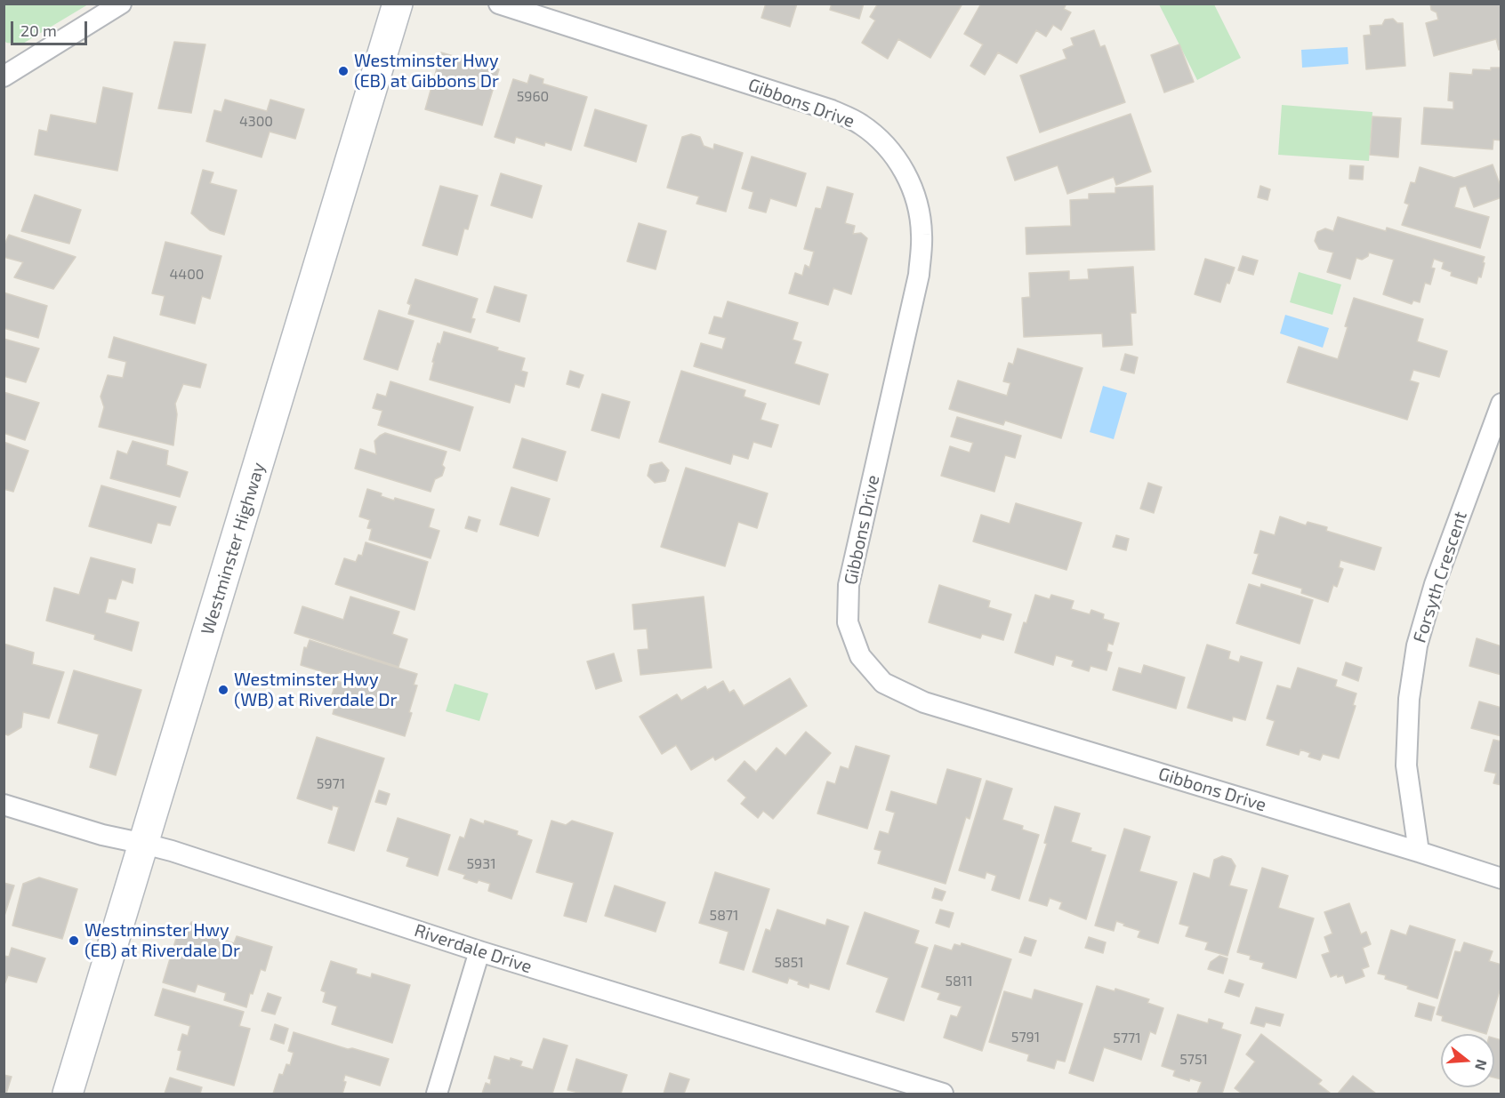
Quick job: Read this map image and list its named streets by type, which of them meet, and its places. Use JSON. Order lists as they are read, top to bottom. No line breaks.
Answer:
{"streets":{"main road":["Westminster Highway"],"street":["Gibbons Drive","Forsyth Crescent","Riverdale Drive"]},"crossings":[["Gibbons Drive","Forsyth Crescent"],["Westminster Highway","Riverdale Drive"]],"places":["Westminster Hwy (EB) at Gibbons Dr","Westminster Hwy (WB) at Riverdale Dr","Westminster Hwy (EB) at Riverdale Dr"],"house_numbers":["5960","4300","4400","5971","5931","5871","5851","5811","5791","5771","5751"],"scale_bar":"20 m","north":"right"}
